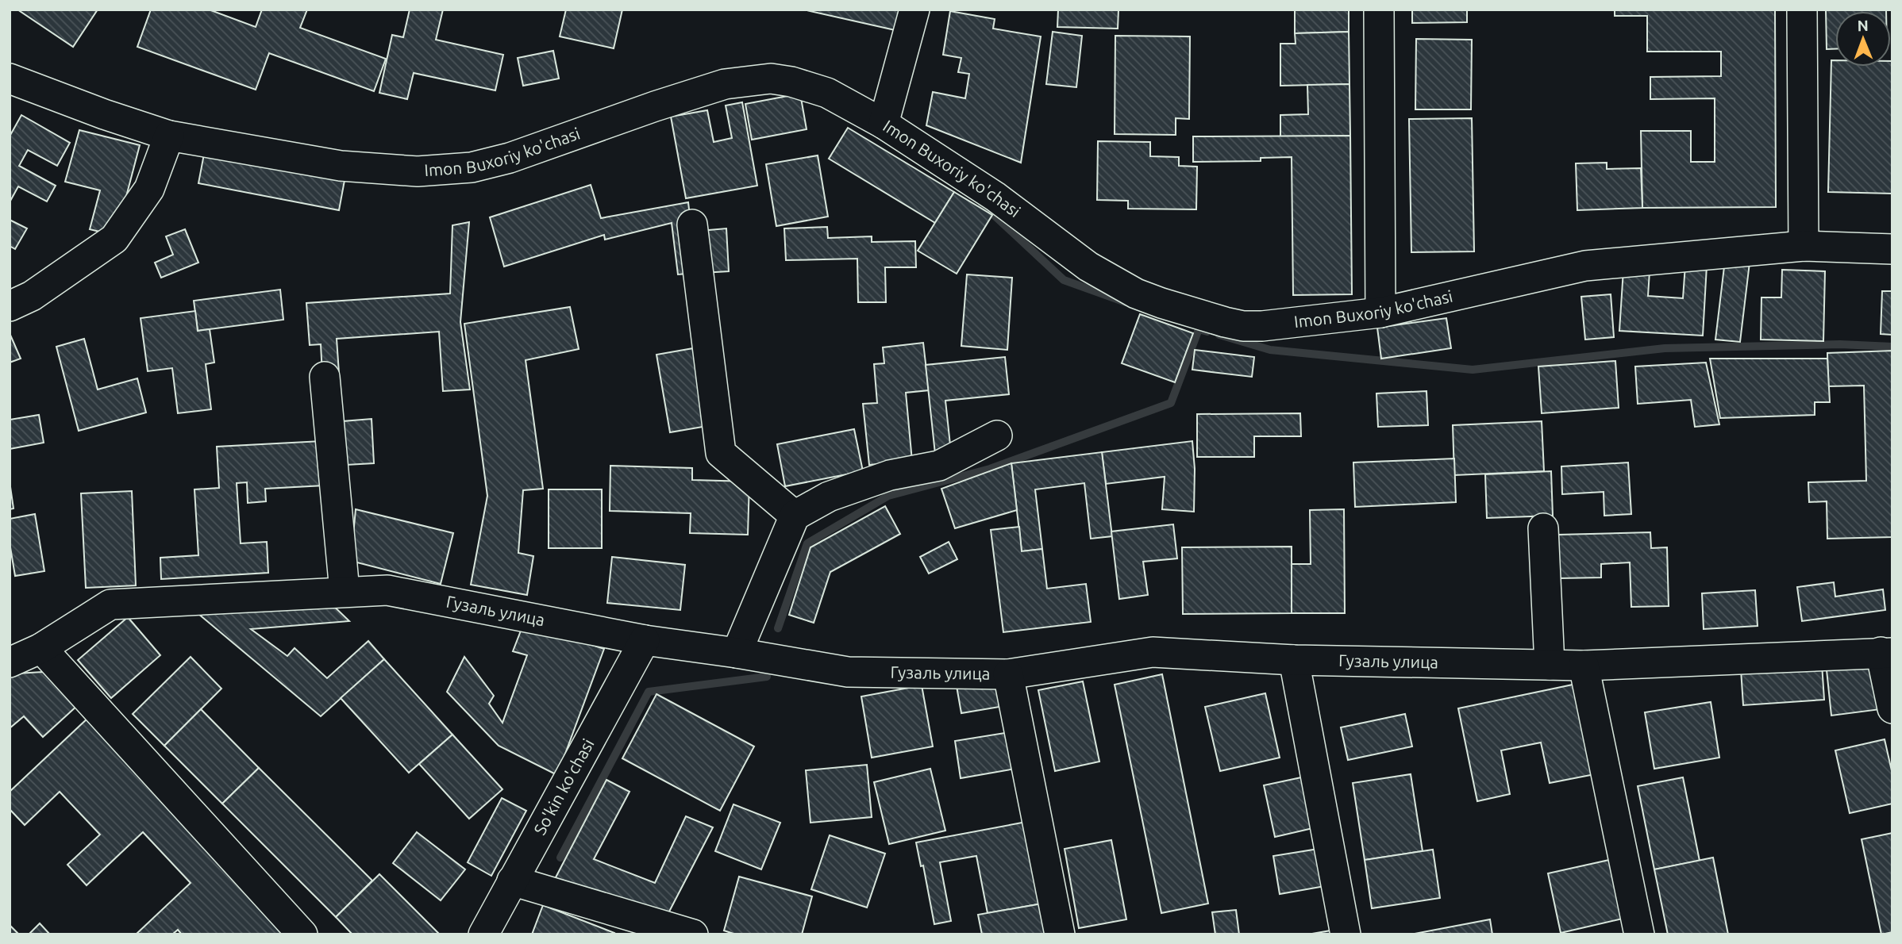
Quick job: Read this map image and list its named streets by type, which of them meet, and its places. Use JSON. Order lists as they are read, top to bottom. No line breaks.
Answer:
{"streets":{"street":["Imon Buxoriy ko'chasi","Гузаль улица","So'kin ko'chasi"]},"crossings":[["Гузаль улица","So'kin ko'chasi"]],"north":"top"}
